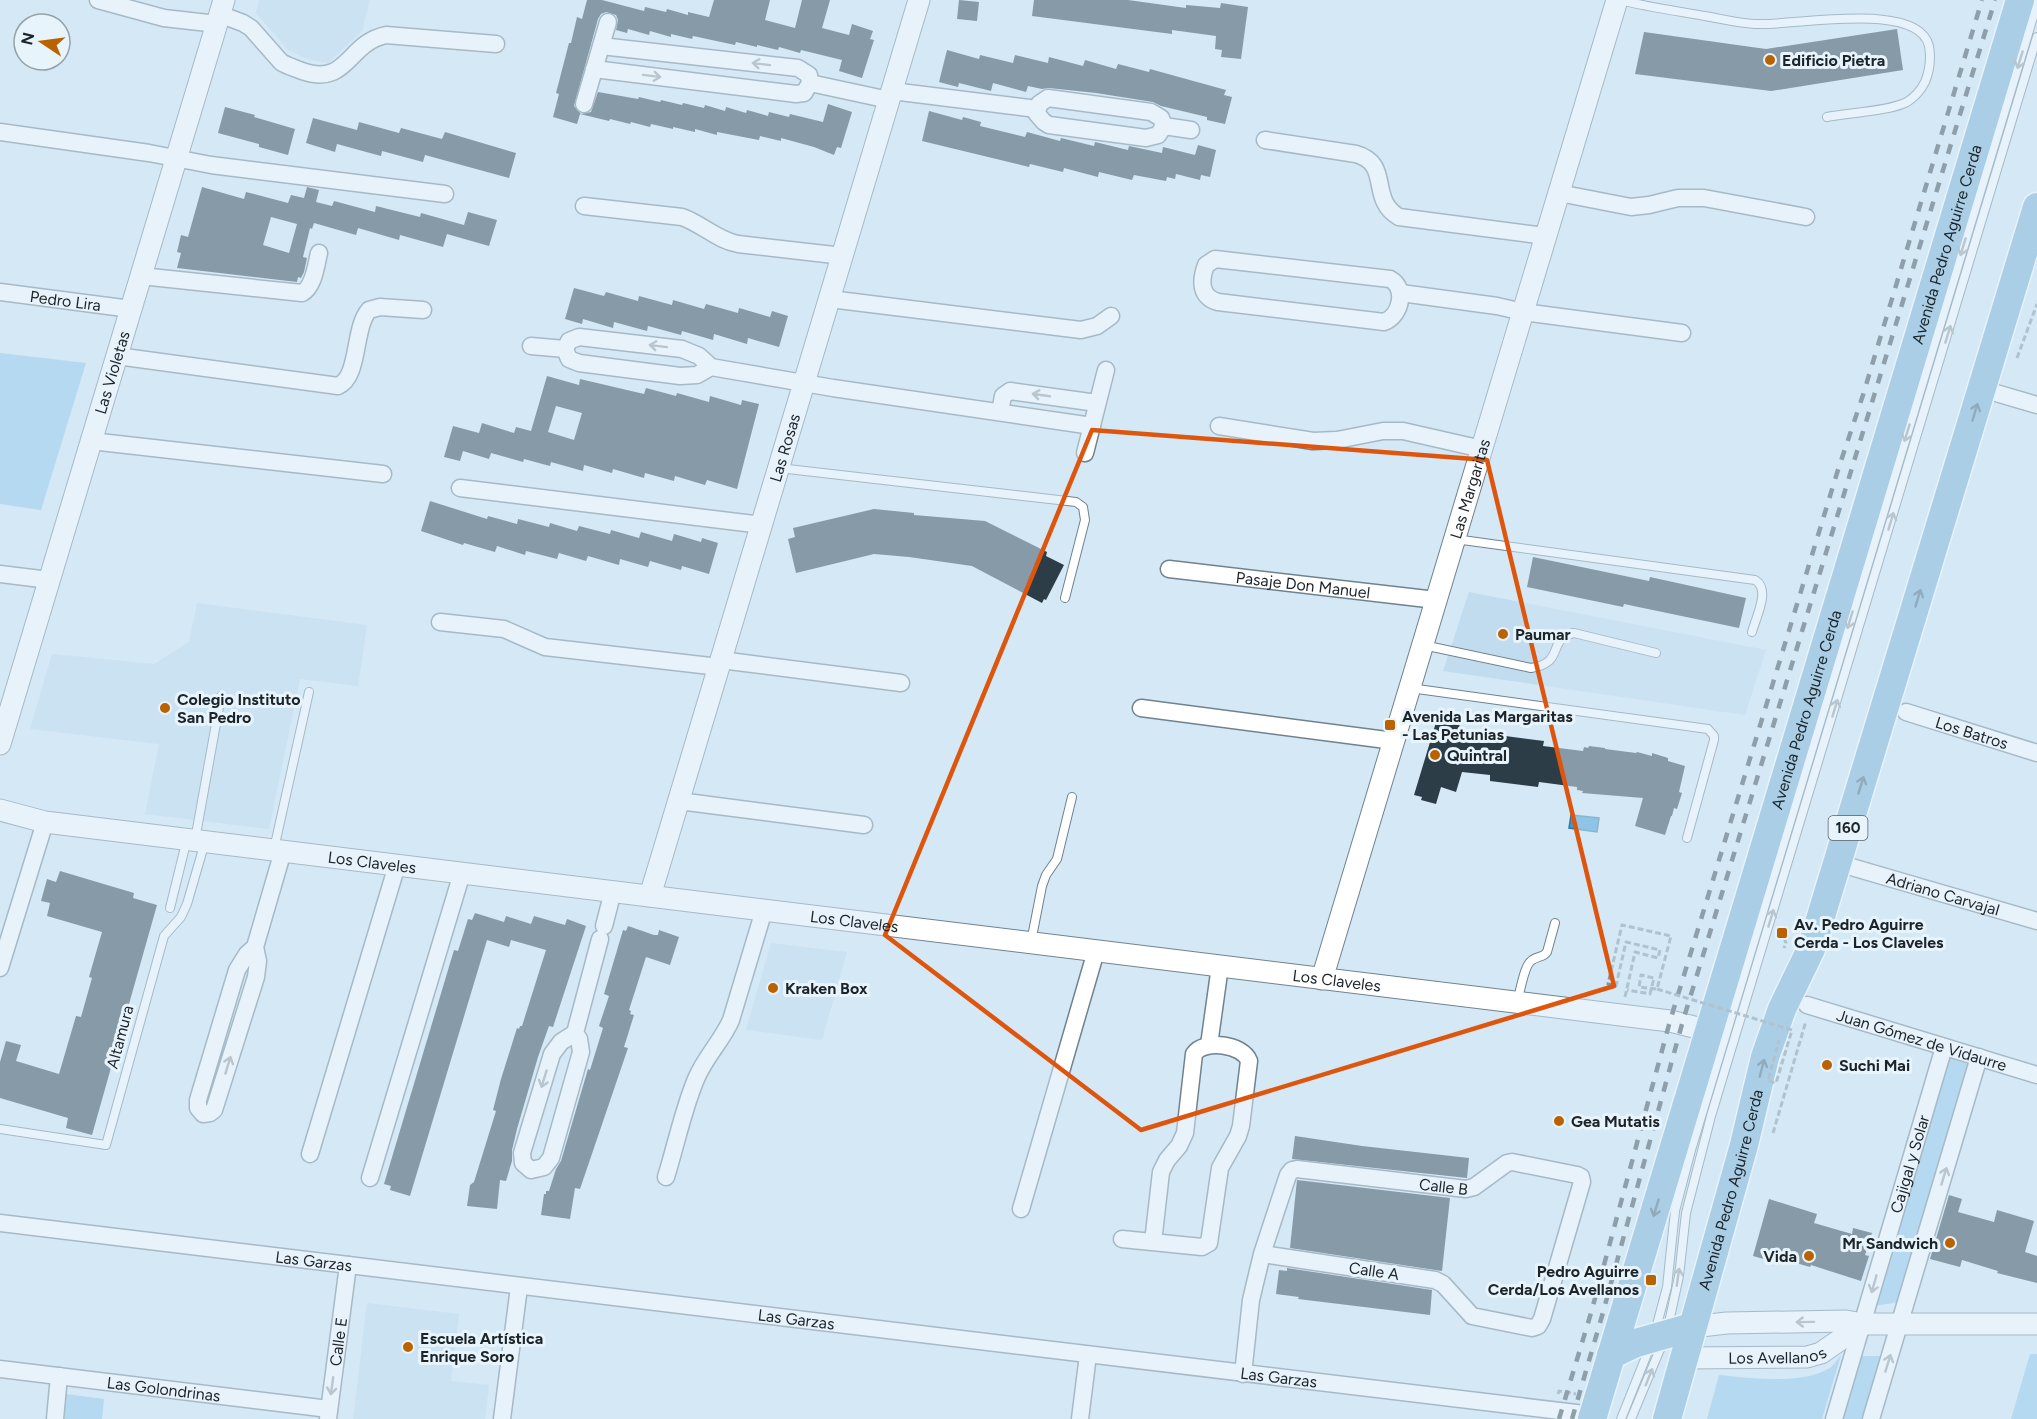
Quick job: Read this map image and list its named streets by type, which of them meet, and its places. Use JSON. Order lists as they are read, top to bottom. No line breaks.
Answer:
{"streets":{"highway":["Avenida Pedro Aguirre Cerda","160"],"street":["Pedro Lira","Las Violetas","Las Rosas","Las Margaritas","Pasaje Don Manuel","Los Batros","Los Claveles","Adriano Carvajal","Juan Gómez de Vidaurre","Cajigal y Solar","Calle B","Las Garzas","Calle A","Calle E","Los Avellanos","Las Golondrinas"],"lane":["Altamura"]},"crossings":[["Avenida Pedro Aguirre Cerda","Los Claveles"],["Avenida Pedro Aguirre Cerda","Las Garzas"],["Avenida Pedro Aguirre Cerda","Los Avellanos"],["Pedro Lira","Las Violetas"],["Las Rosas","Los Claveles"],["Las Margaritas","Pasaje Don Manuel"],["Las Margaritas","Los Claveles"],["Los Claveles","Altamura"],["Juan Gómez de Vidaurre","Cajigal y Solar"],["Cajigal y Solar","Los Avellanos"],["Calle B","Calle A"],["Las Garzas","Calle E"],["Calle E","Las Golondrinas"]],"one_way":["Calle E"],"places":{"other":["Edificio Pietra","Paumar","Colegio Instituto San Pedro","Quintral","Kraken Box","Suchi Mai","Gea Mutatis","Mr Sandwich","Vida","Escuela Artística Enrique Soro"],"transit":["Avenida Las Margaritas - Las Petunias","Av. Pedro Aguirre Cerda - Los Claveles","Pedro Aguirre Cerda/Los Avellanos"]},"north":"left"}
